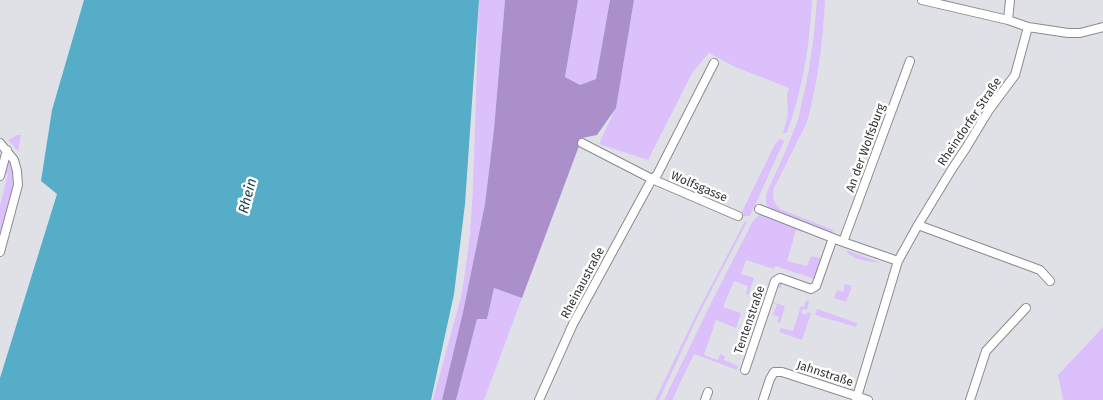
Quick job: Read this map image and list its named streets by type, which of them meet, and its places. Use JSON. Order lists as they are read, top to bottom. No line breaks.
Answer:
{"streets":{"street":["Rheindorfer Straße","An der Wolfsburg","Wolfsgasse","Rheinaustraße","Tentenstraße","Jahnstraße"]},"crossings":[["Rheindorfer Straße","Jahnstraße"],["Wolfsgasse","Rheinaustraße"]],"water":["Rhein"]}
